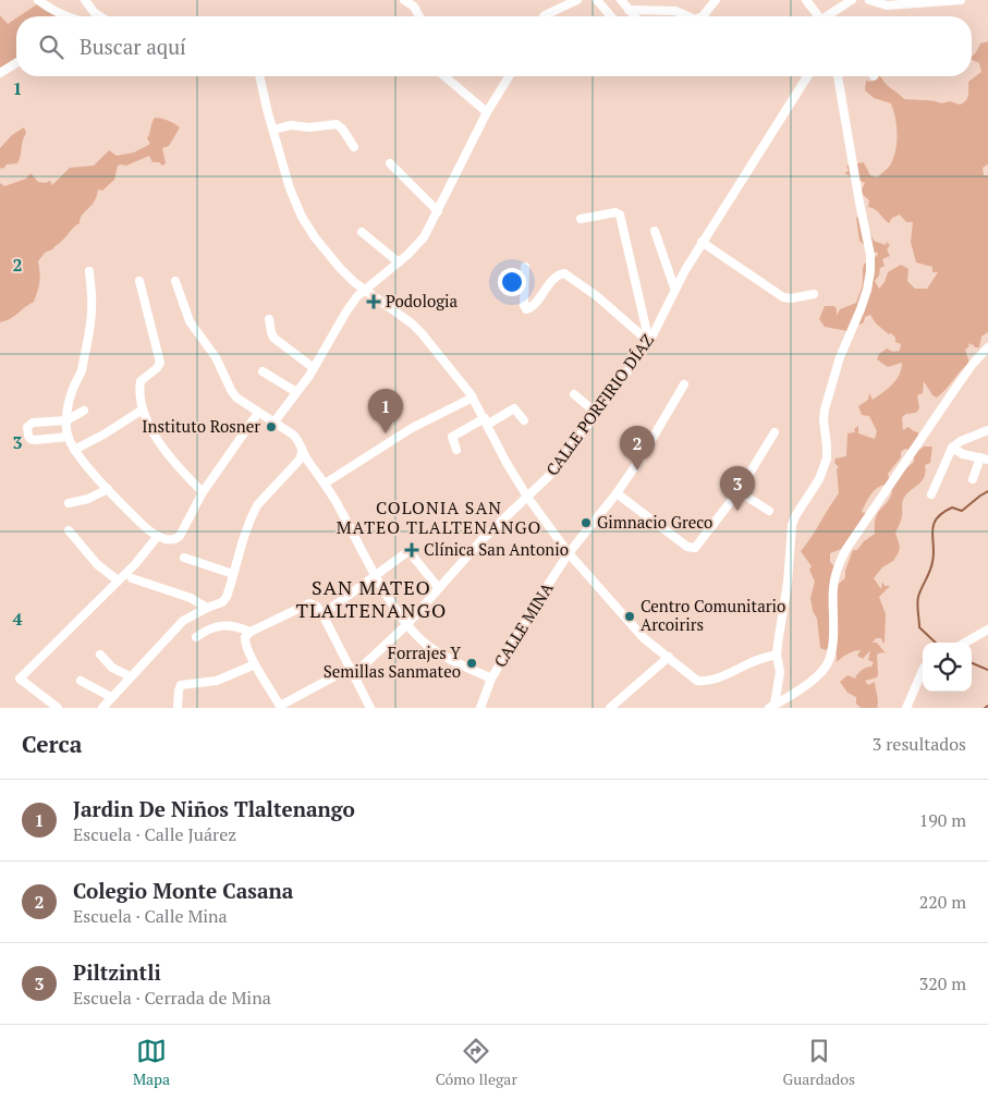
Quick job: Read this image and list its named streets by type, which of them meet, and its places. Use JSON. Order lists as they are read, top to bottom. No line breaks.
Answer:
{"streets":{"street":["CALLE PORFIRIO DÍAZ","CALLE MINA"]},"districts":["COLONIA SAN MATEO TLALTENANGO","SAN MATEO TLALTENANGO"],"places":{"health":["Podologia","Clínica San Antonio"],"other":["Instituto Rosner","Gimnacio Greco","Centro Comunitario Arcoirirs","Forrajes Y Semillas Sanmateo"]},"page":{"search":"Buscar aquí","pins":["1","2","3"],"heading":["Cerca","3 resultados"],"list":[{"mark":"1","name":"Jardin De Niños Tlaltenango","note":"Escuela · Calle Juárez","value":"190 m"},{"mark":"2","name":"Colegio Monte Casana","note":"Escuela · Calle Mina","value":"220 m"},{"mark":"3","name":"Piltzintli","note":"Escuela · Cerrada de Mina","value":"320 m"}],"nav":["Mapa","Cómo llegar","Guardados"]},"grid":{"rows":["1","2","3","4"]}}
